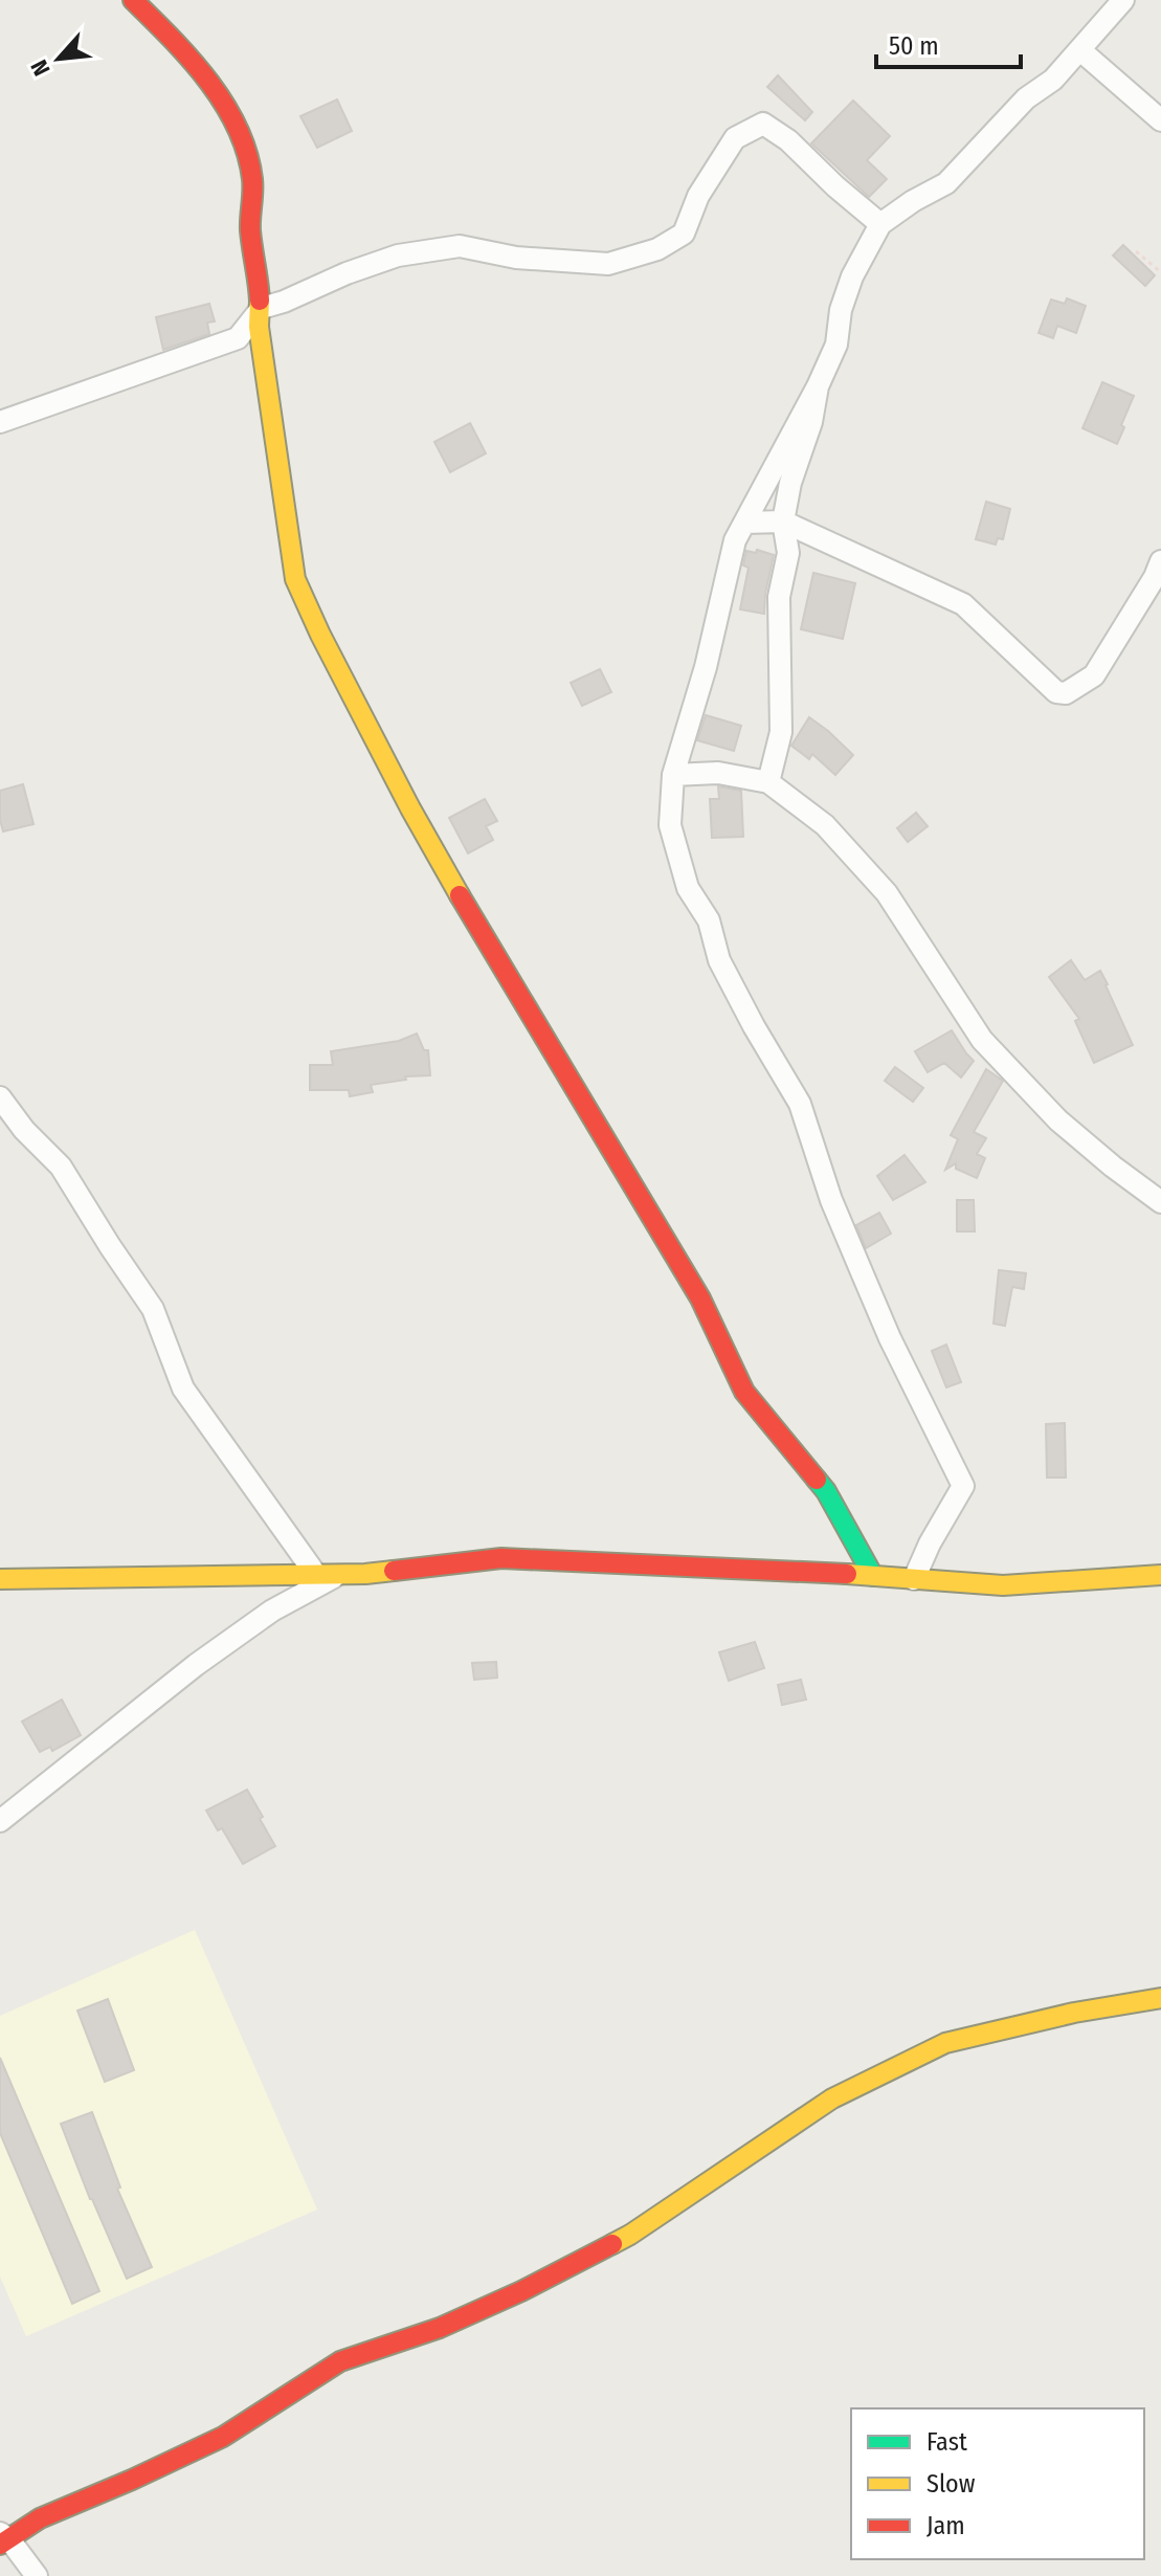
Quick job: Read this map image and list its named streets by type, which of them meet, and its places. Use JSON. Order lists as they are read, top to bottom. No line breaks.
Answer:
{"legend":["Fast","Slow","Jam"],"scale_bar":"50 m","north":"bottom left"}
